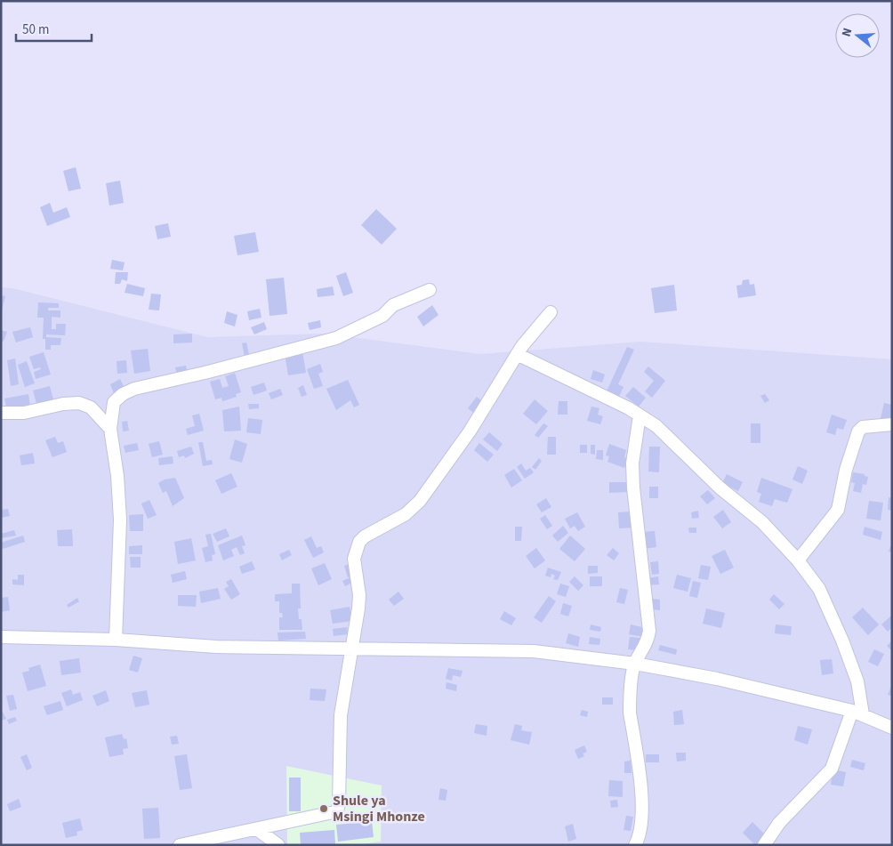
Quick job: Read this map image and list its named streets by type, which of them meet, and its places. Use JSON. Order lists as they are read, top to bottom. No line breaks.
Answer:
{"places":["Shule ya Msingi Mhonze"],"scale_bar":"50 m","north":"left"}
